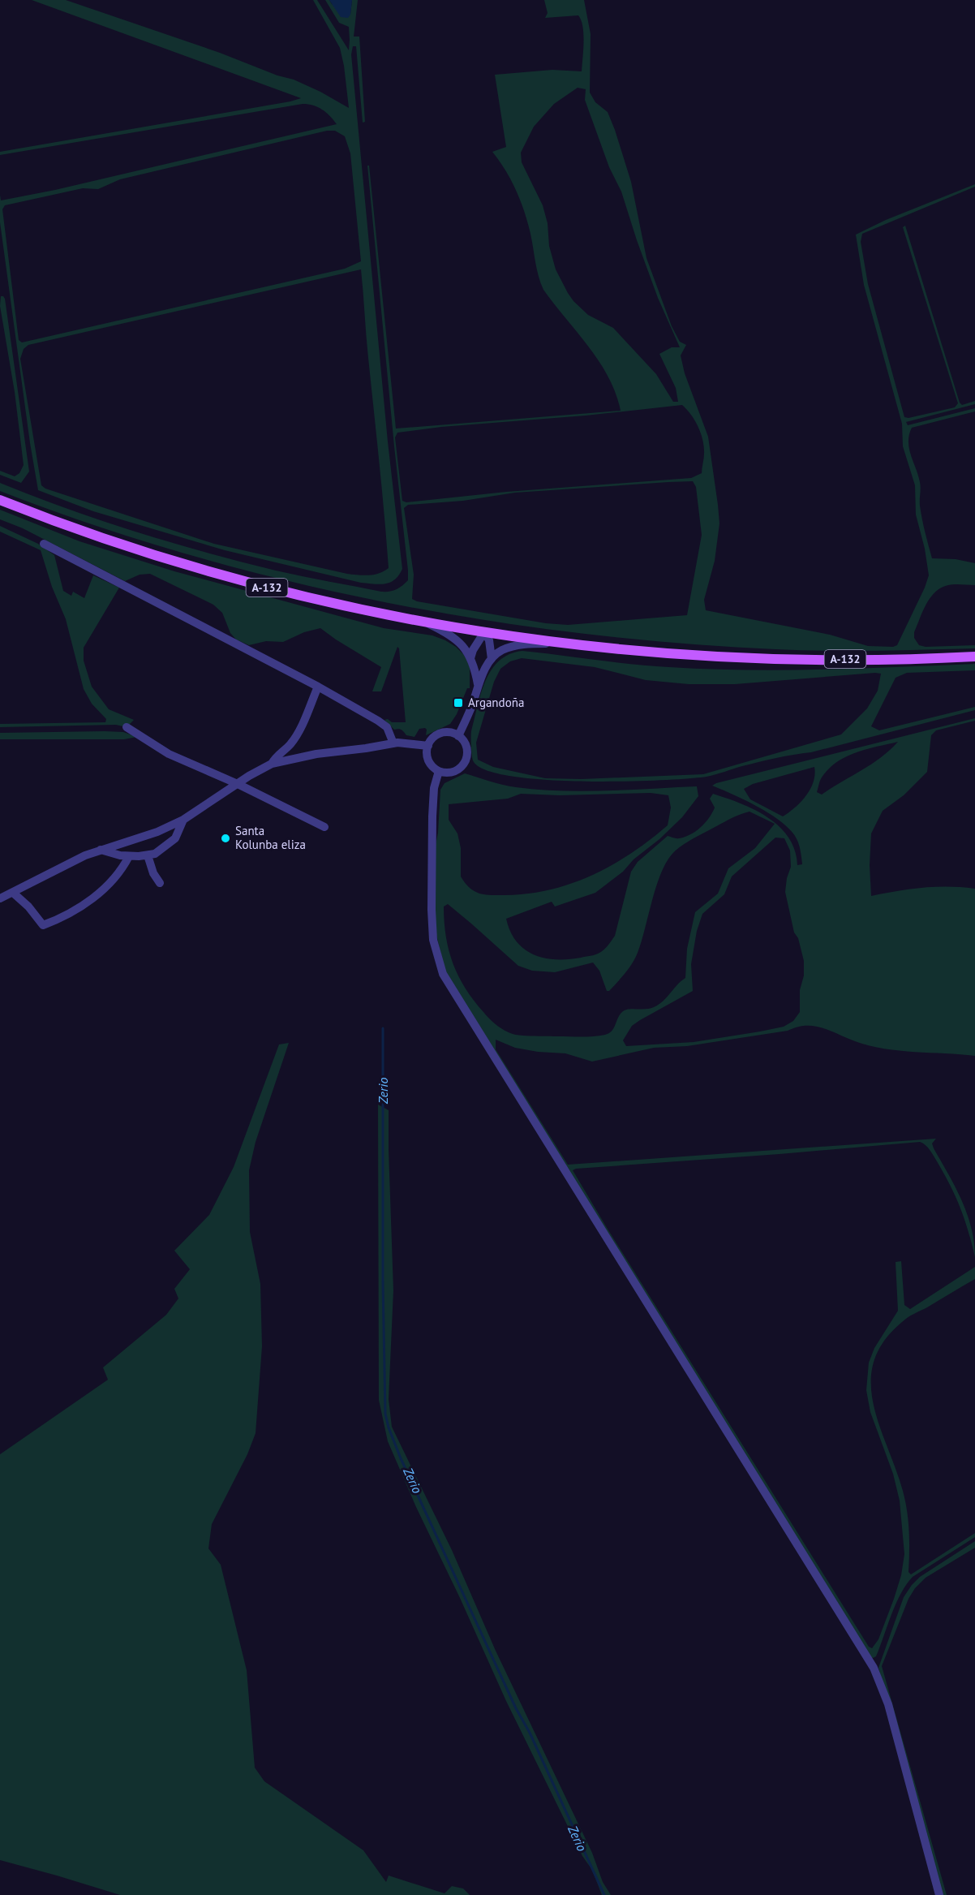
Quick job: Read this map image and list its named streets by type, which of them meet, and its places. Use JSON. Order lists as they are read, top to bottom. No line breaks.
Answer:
{"streets":{"main road":["A-132"]},"water":["Zerio"],"places":{"transit":["Argandoña"],"other":["Santa Kolunba eliza"]}}
